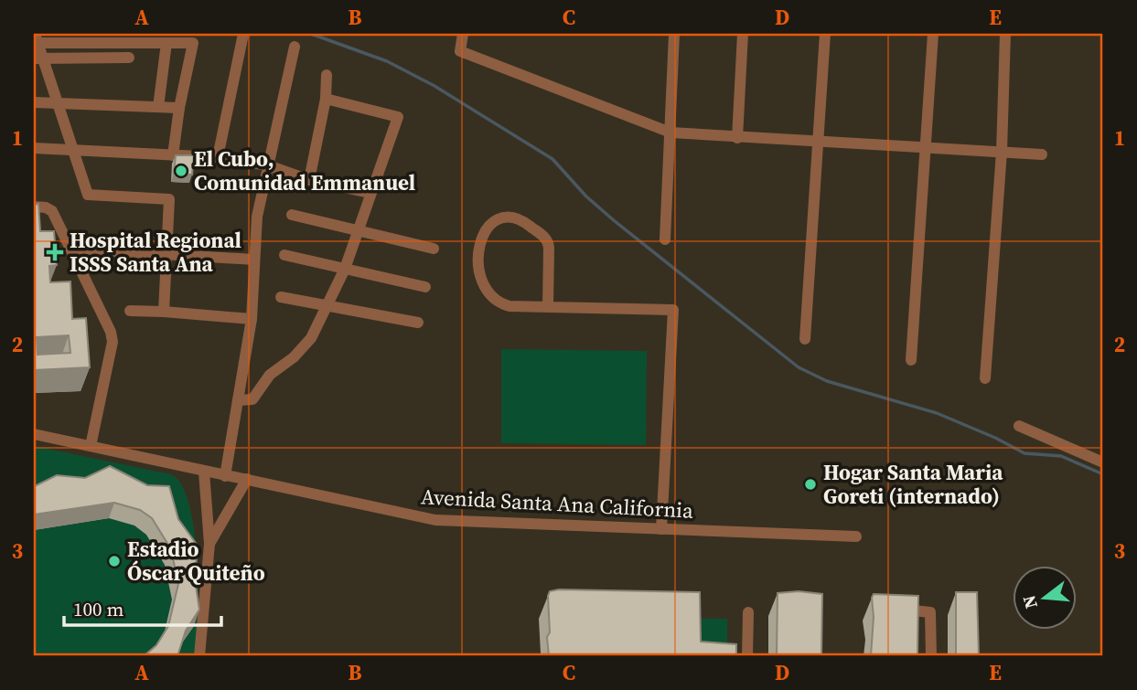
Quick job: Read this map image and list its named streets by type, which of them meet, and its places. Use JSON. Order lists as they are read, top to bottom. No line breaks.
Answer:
{"streets":{"street":["Avenida Santa Ana California"]},"places":{"other":["El Cubo, Comunidad Emmanuel","Hogar Santa Maria Goreti (internado)","Estadio Óscar Quiteño"],"health":["Hospital Regional ISSS Santa Ana"]},"scale_bar":"100 m","north":"left","grid":{"columns":["A","B","C","D","E"],"rows":["1","2","3"]}}
